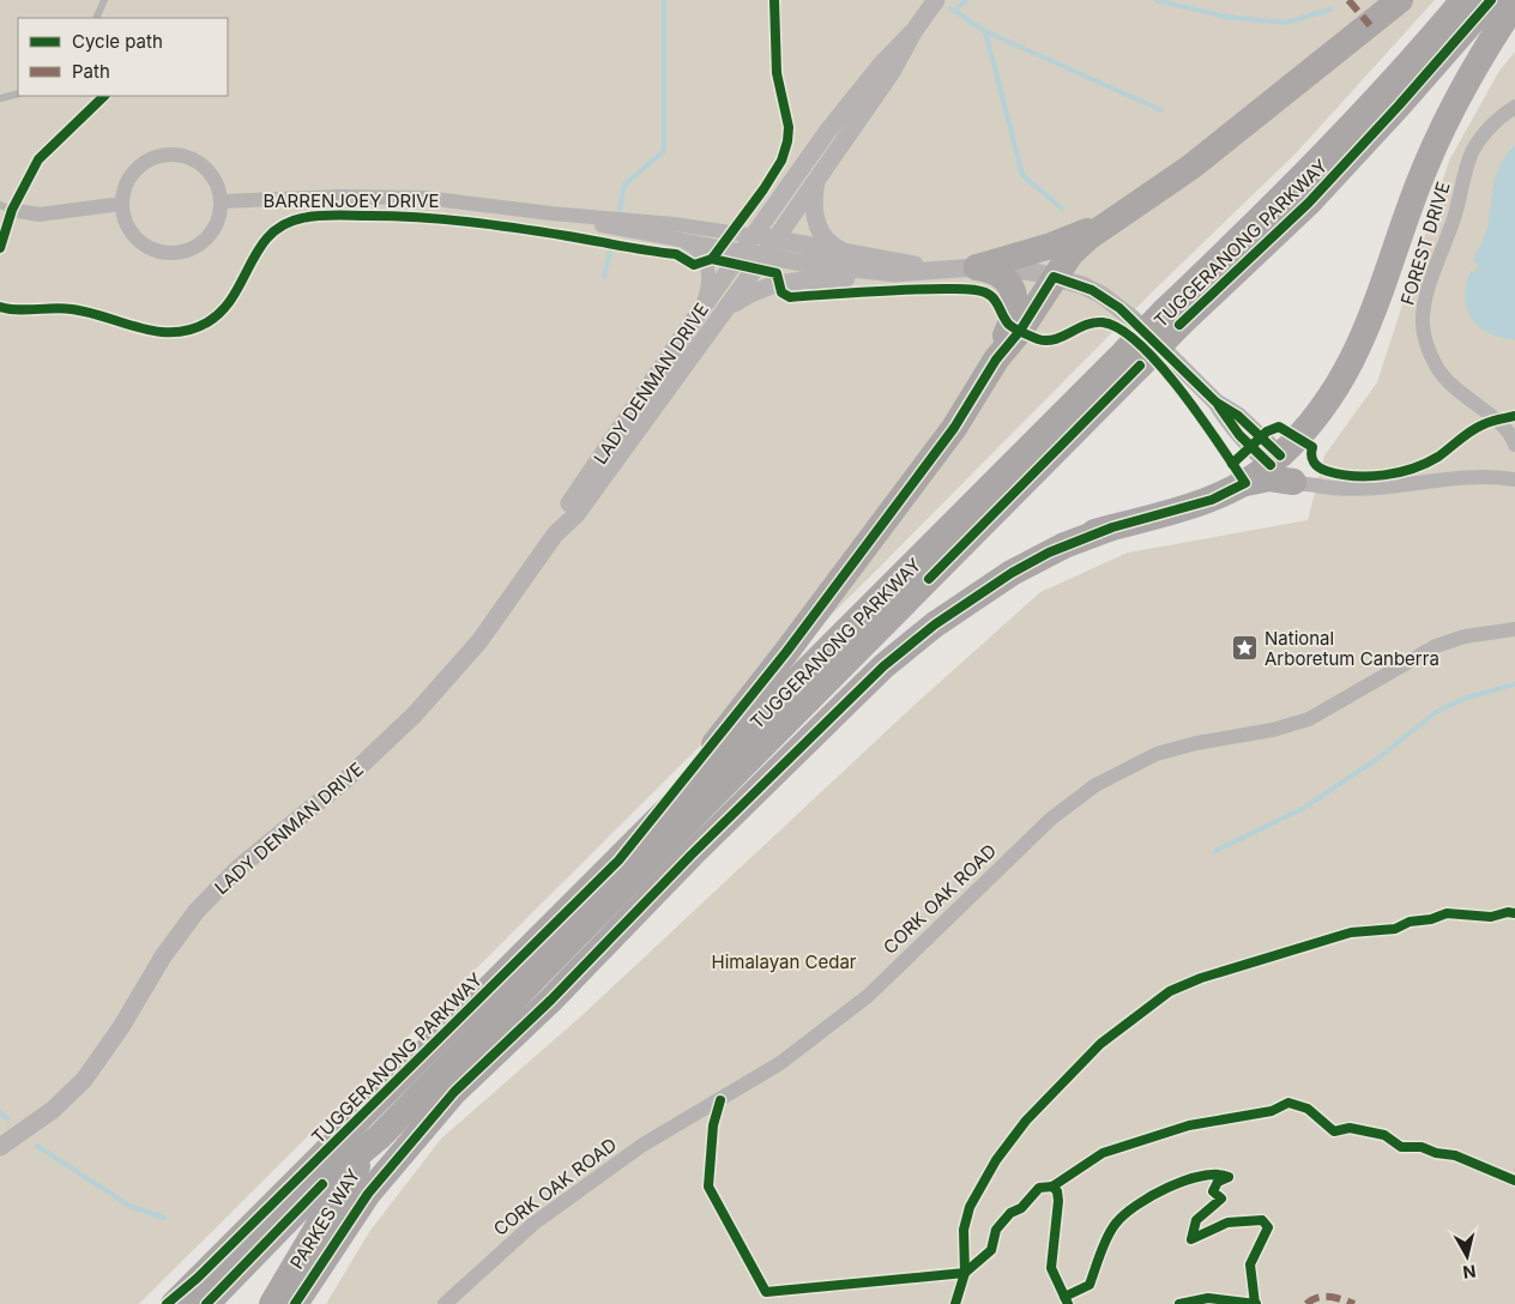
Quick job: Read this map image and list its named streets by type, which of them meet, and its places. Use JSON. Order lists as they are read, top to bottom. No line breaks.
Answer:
{"streets":{"highway":["TUGGERANONG PARKWAY","PARKES WAY"],"street":["BARRENJOEY DRIVE","FOREST DRIVE","LADY DENMAN DRIVE","CORK OAK ROAD"]},"crossings":[["BARRENJOEY DRIVE","LADY DENMAN DRIVE"],["TUGGERANONG PARKWAY","PARKES WAY"]],"parks":["Himalayan Cedar"],"places":{"place":["National Arboretum Canberra"]},"legend":["Cycle path","Path"],"north":"bottom"}
